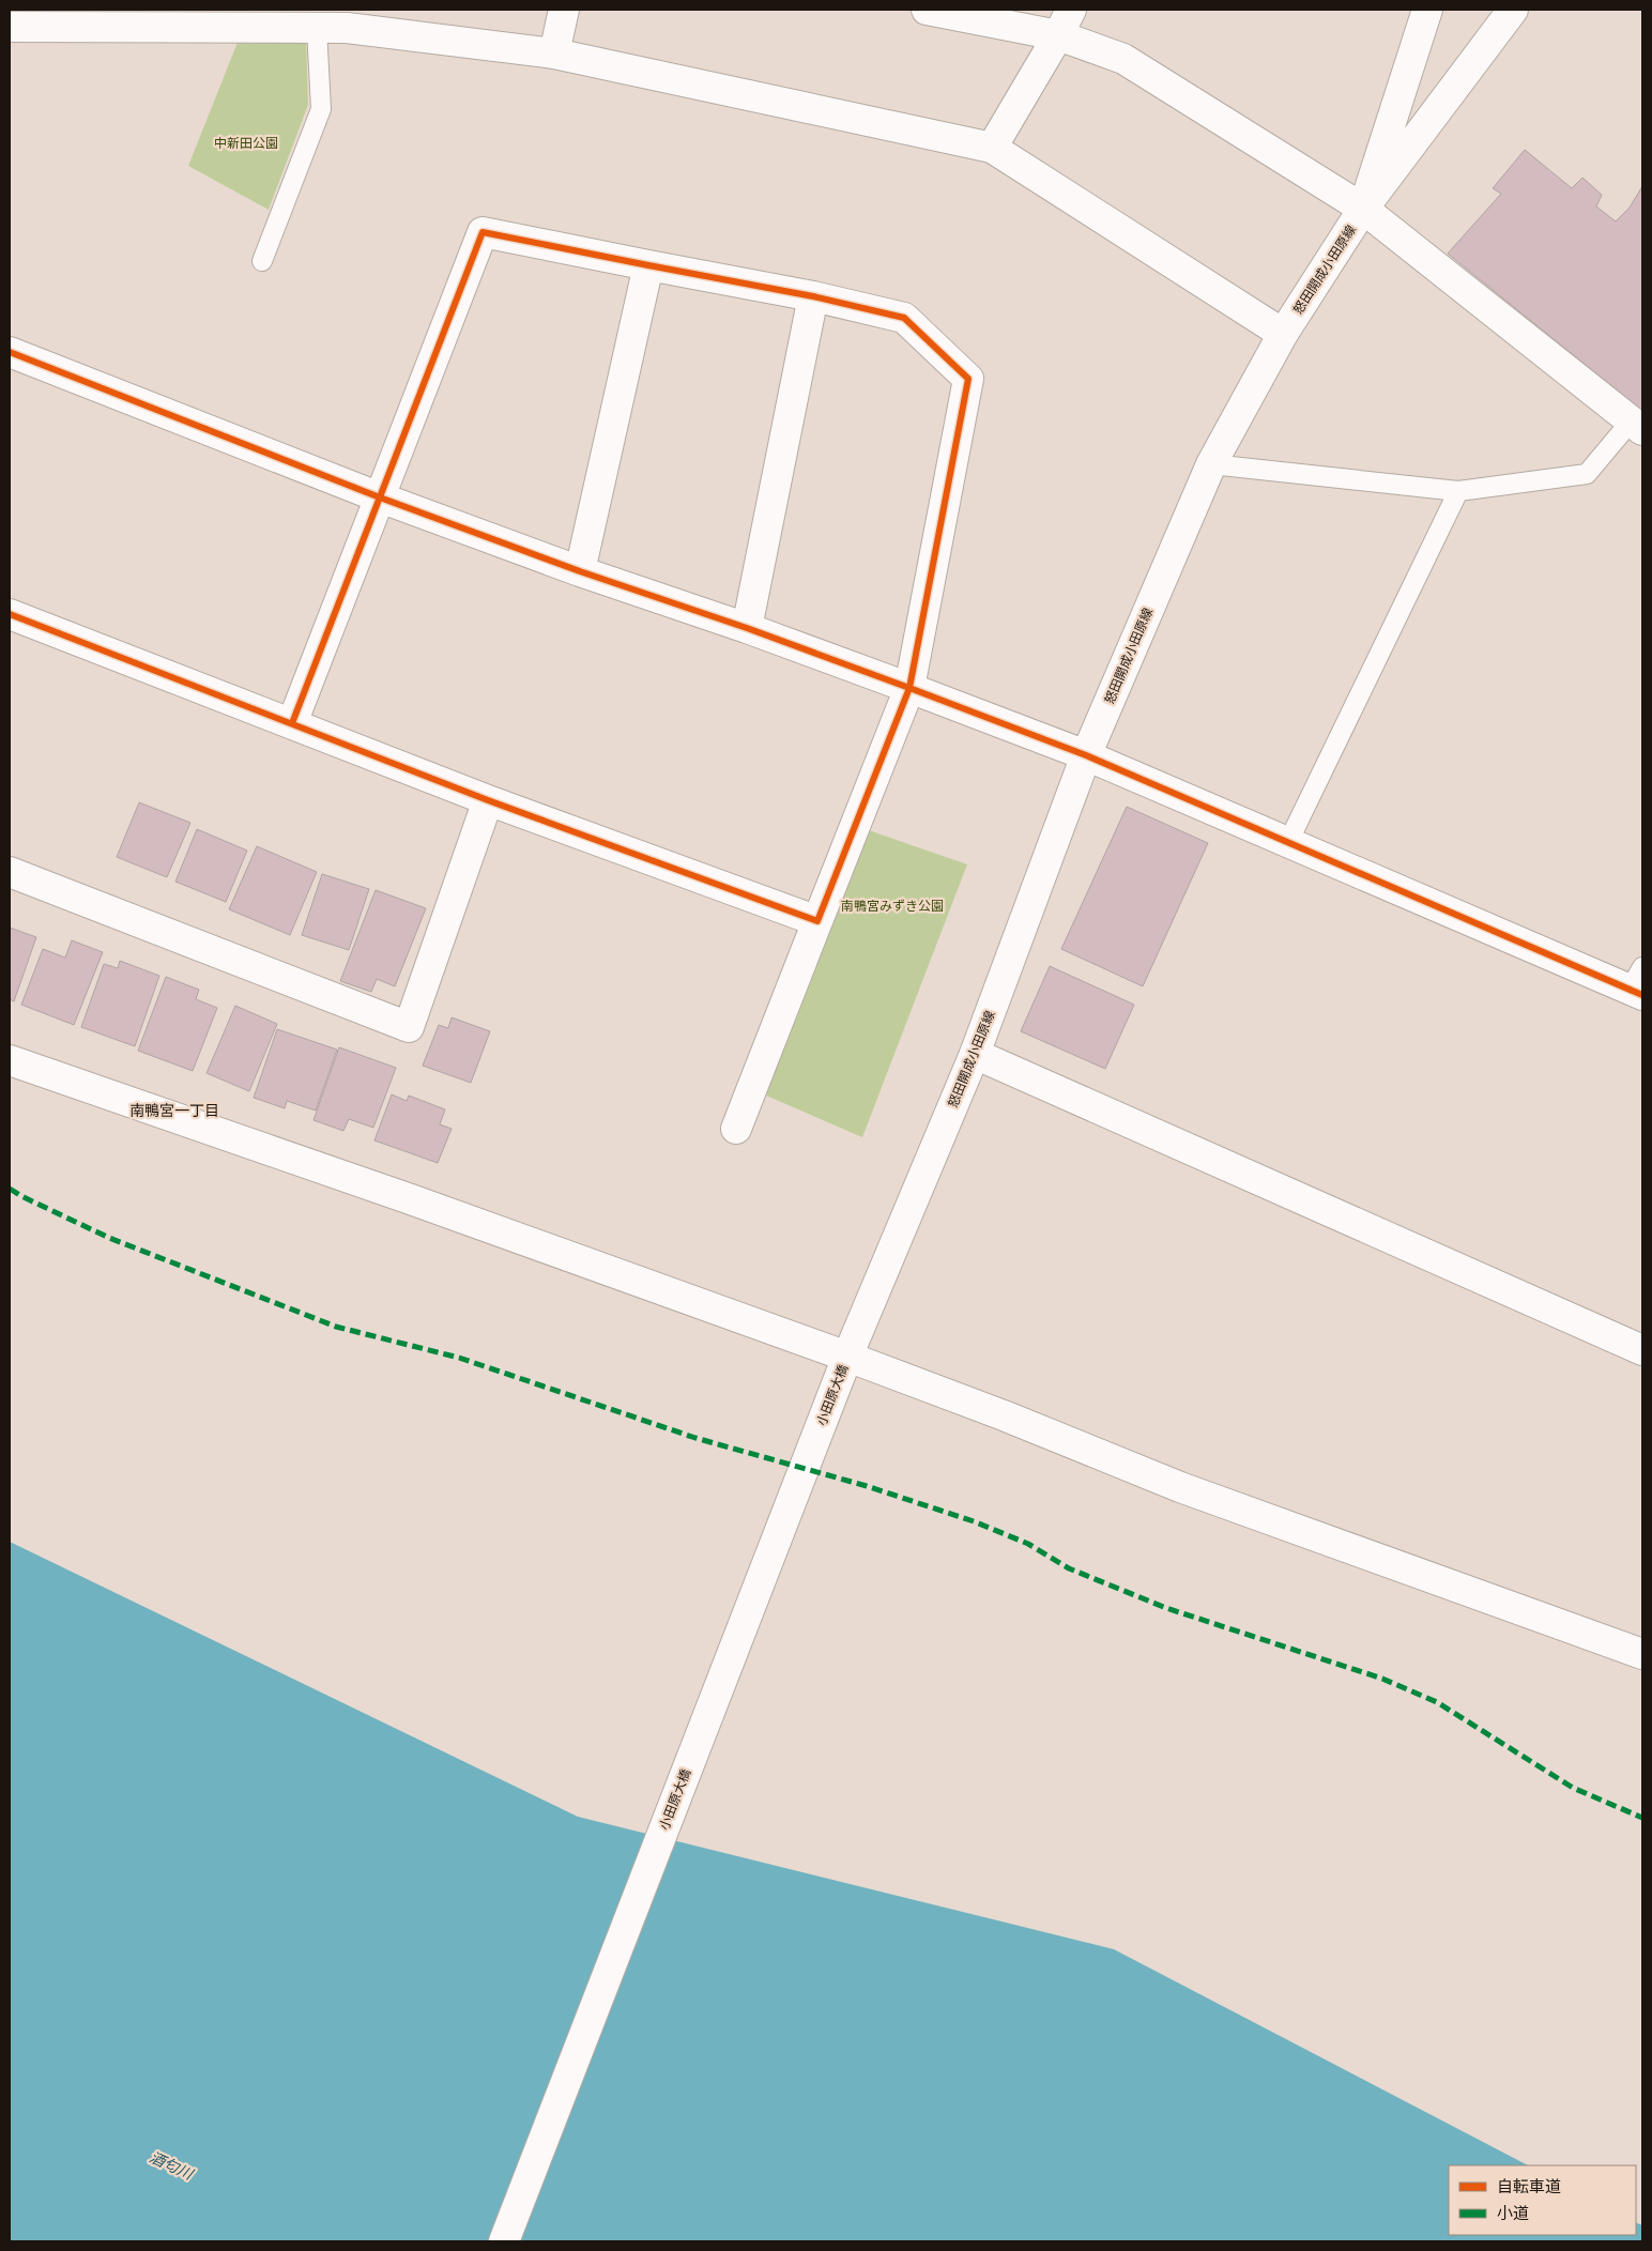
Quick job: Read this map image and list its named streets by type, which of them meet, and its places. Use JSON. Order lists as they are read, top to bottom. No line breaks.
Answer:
{"streets":{"street":["怒田開成小田原線","小田原大橋"]},"crossings":[["怒田開成小田原線","小田原大橋"]],"districts":["南鴨宮一丁目"],"water":["酒匂川"],"parks":["中新田公園","南鴨宮みずき公園"],"legend":["自転車道","小道"]}
